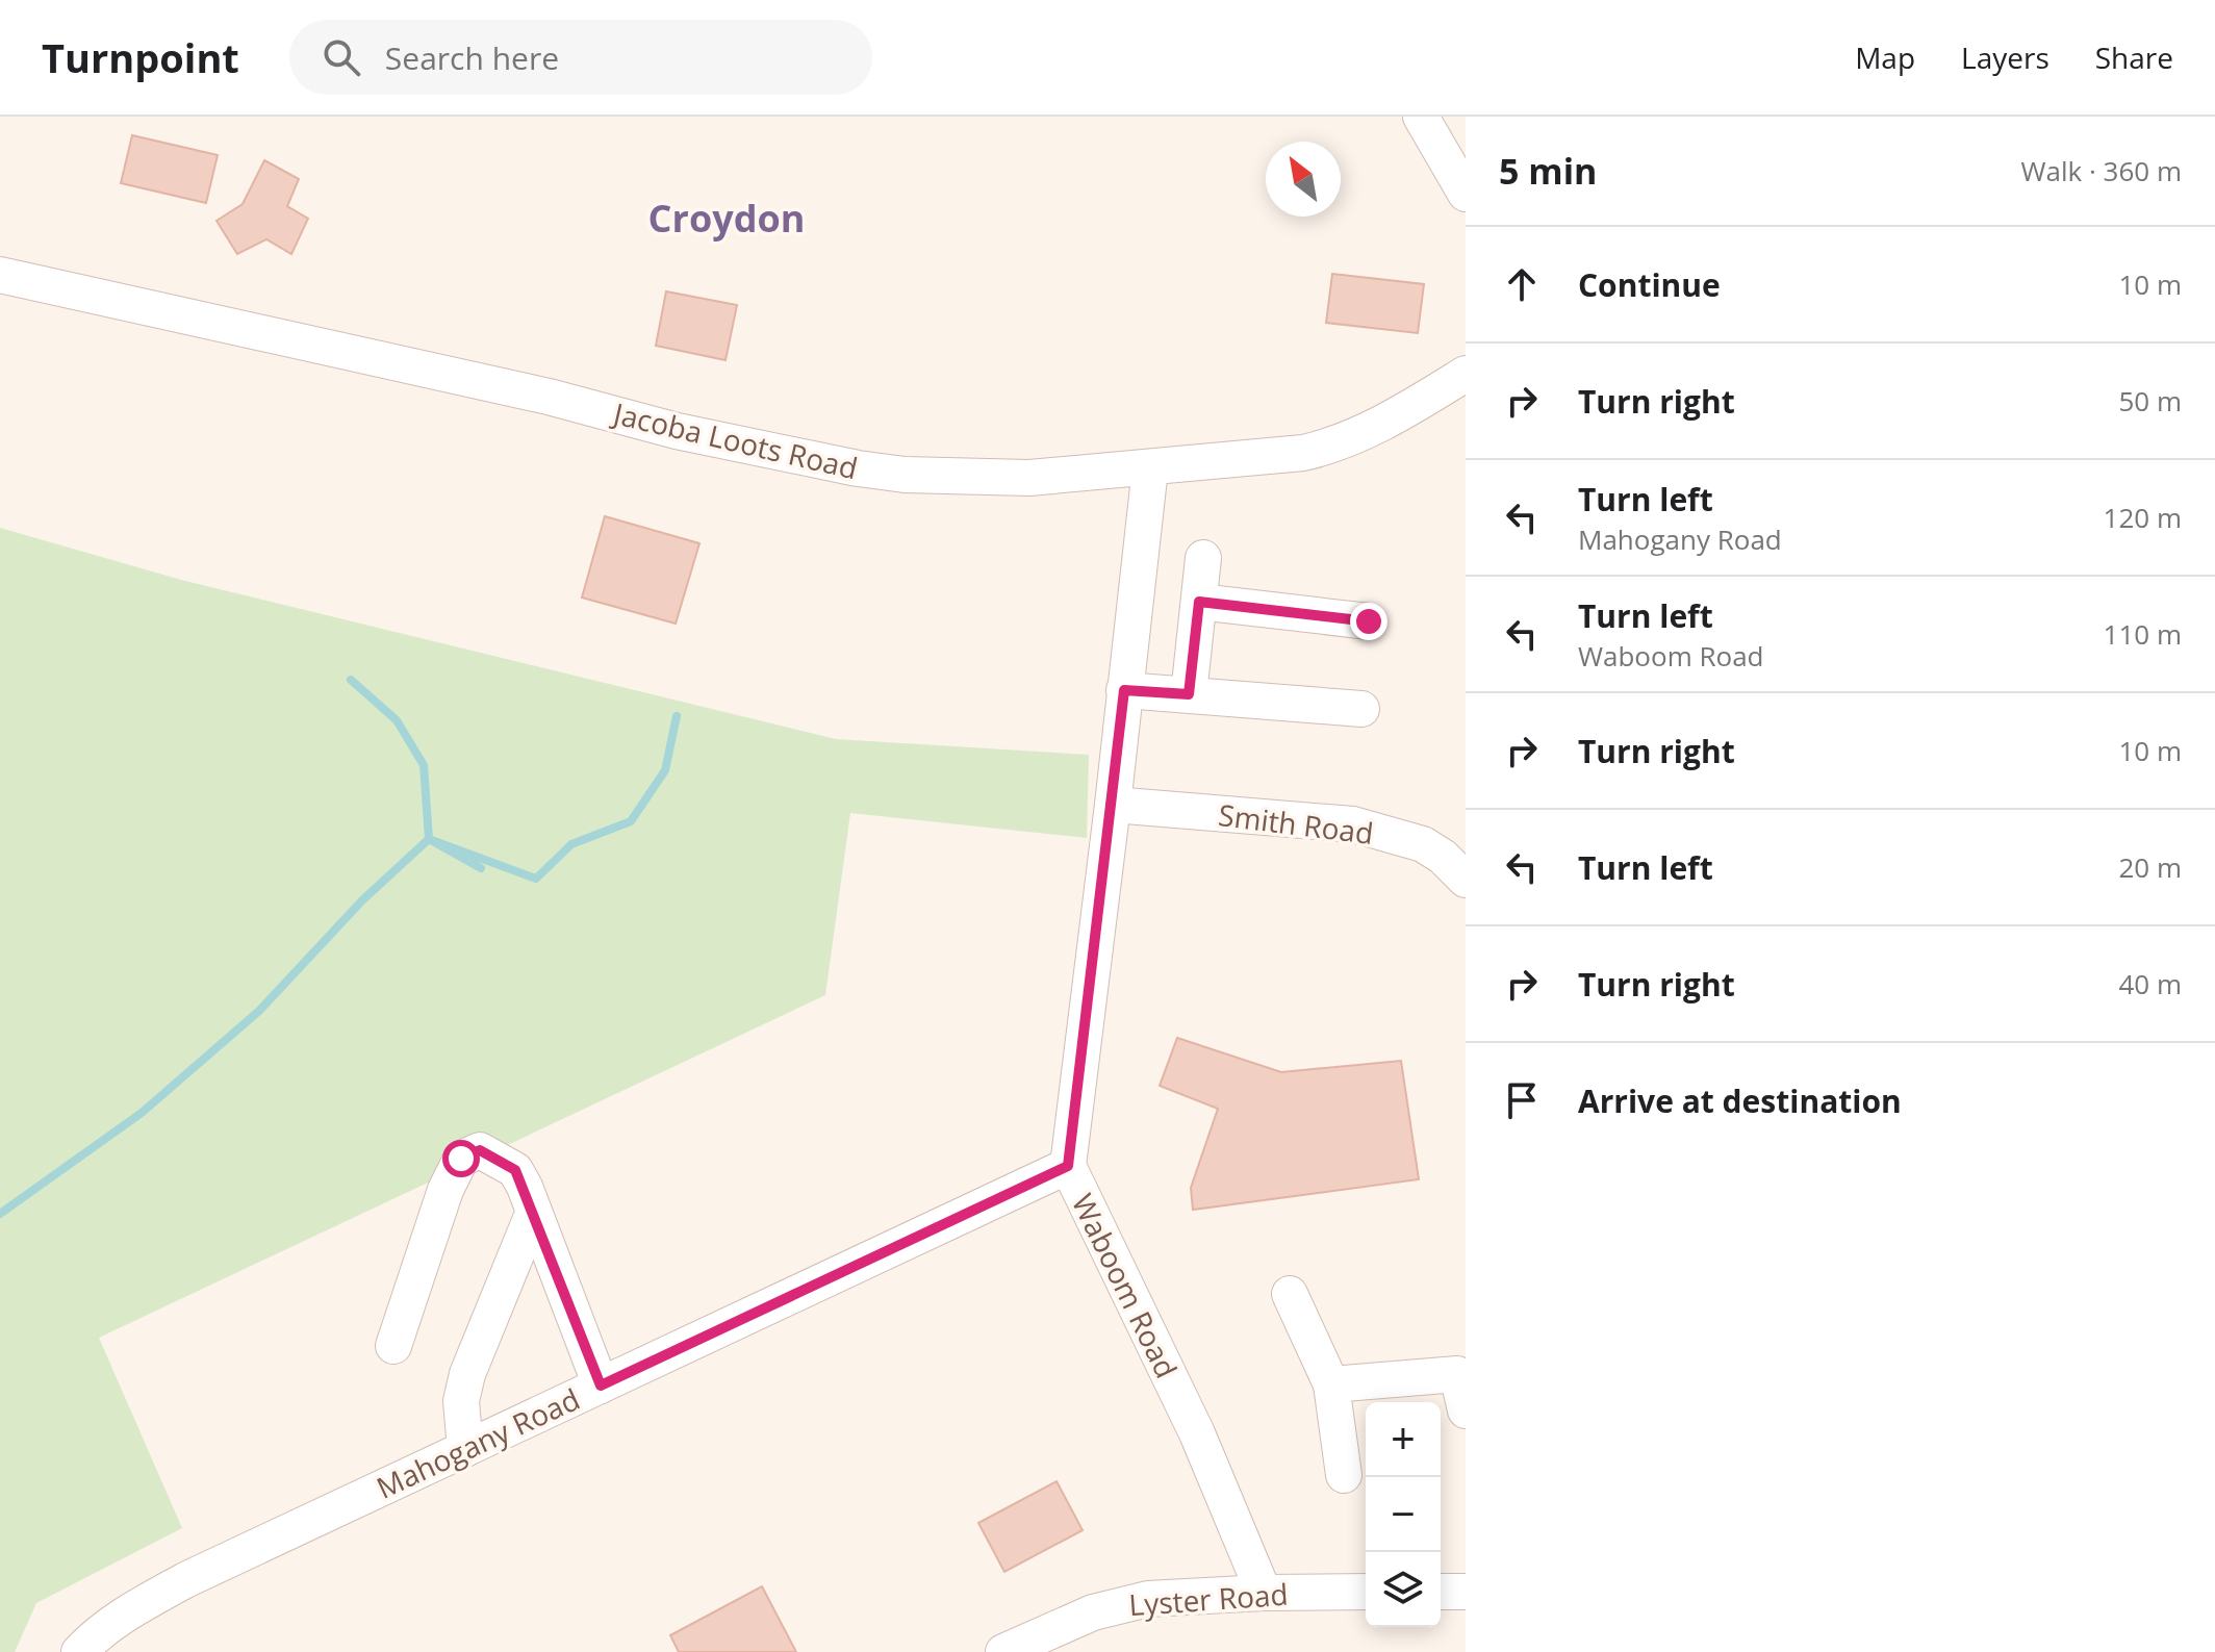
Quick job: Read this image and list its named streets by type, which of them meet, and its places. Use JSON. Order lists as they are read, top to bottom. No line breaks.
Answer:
{"streets":{"street":["Jacoba Loots Road","Smith Road","Waboom Road","Mahogany Road","Lyster Road"]},"crossings":[["Jacoba Loots Road","Waboom Road"],["Smith Road","Waboom Road"],["Waboom Road","Mahogany Road"],["Waboom Road","Lyster Road"]],"districts":["Croydon"],"north":"top left","page":{"header":"Turnpoint","search":"Search here","nav":["Map","Layers","Share"],"heading":["5 min","Walk · 360 m"],"list":[["Continue","10 m"],["Turn right","50 m"],["Turn left","Mahogany Road","120 m"],["Turn left","Waboom Road","110 m"],["Turn right","10 m"],["Turn left","20 m"],["Turn right","40 m"],"Arrive at destination"],"map_buttons":["+","−"]}}
